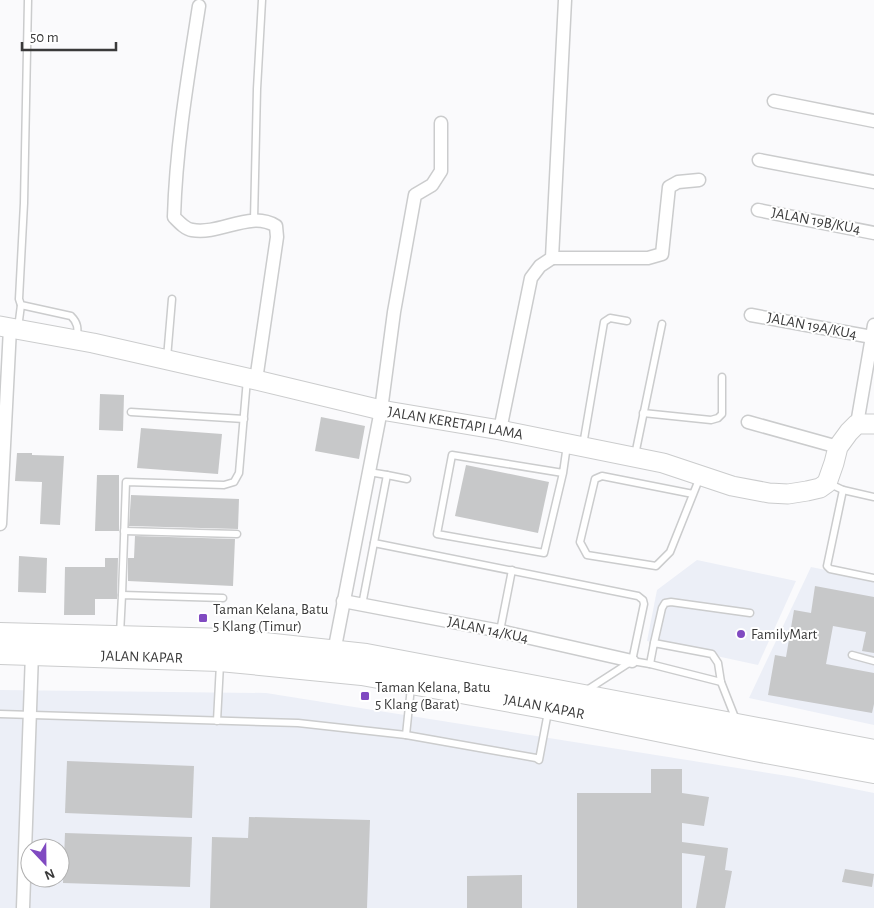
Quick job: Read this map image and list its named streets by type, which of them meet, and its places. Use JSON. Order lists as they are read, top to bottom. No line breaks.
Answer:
{"streets":{"highway":["JALAN KAPAR"],"street":["JALAN 19B/KU4","JALAN 19A/KU4","JALAN KERETAPI LAMA","JALAN 14/KU4"]},"places":{"transit":["Taman Kelana, Batu 5 Klang (Timur)","Taman Kelana, Batu 5 Klang (Barat)"],"other":["FamilyMart"]},"scale_bar":"50 m","north":"bottom"}
